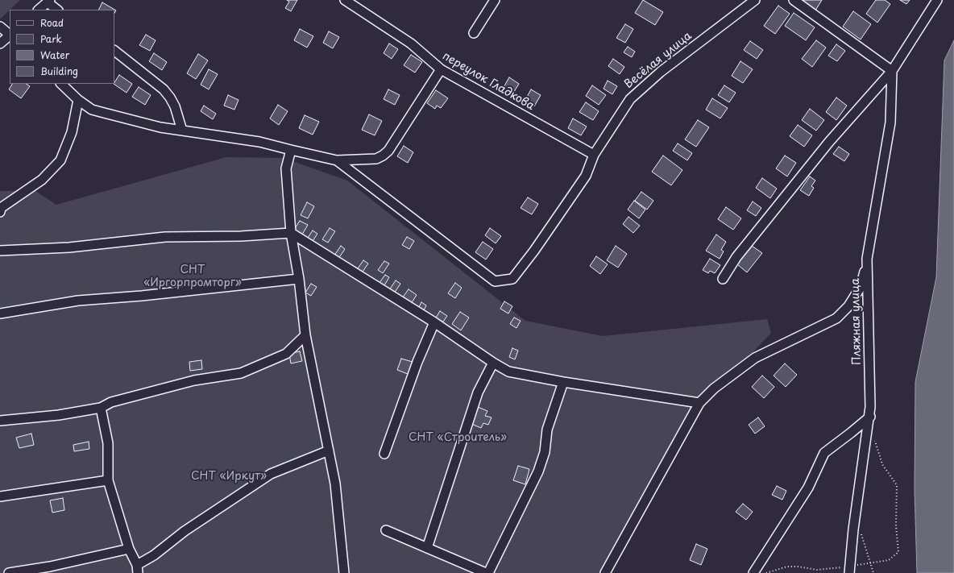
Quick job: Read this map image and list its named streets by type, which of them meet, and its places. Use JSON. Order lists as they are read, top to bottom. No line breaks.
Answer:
{"streets":{"street":["Весёлая улица","переулок Гладкова","Пляжная улица"]},"crossings":[["Весёлая улица","переулок Гладкова"]],"parks":["СНТ «Иргорпромторг»","СНТ «Строитель»","СНТ «Иркут»"],"legend":["Road","Park","Water","Building"]}
